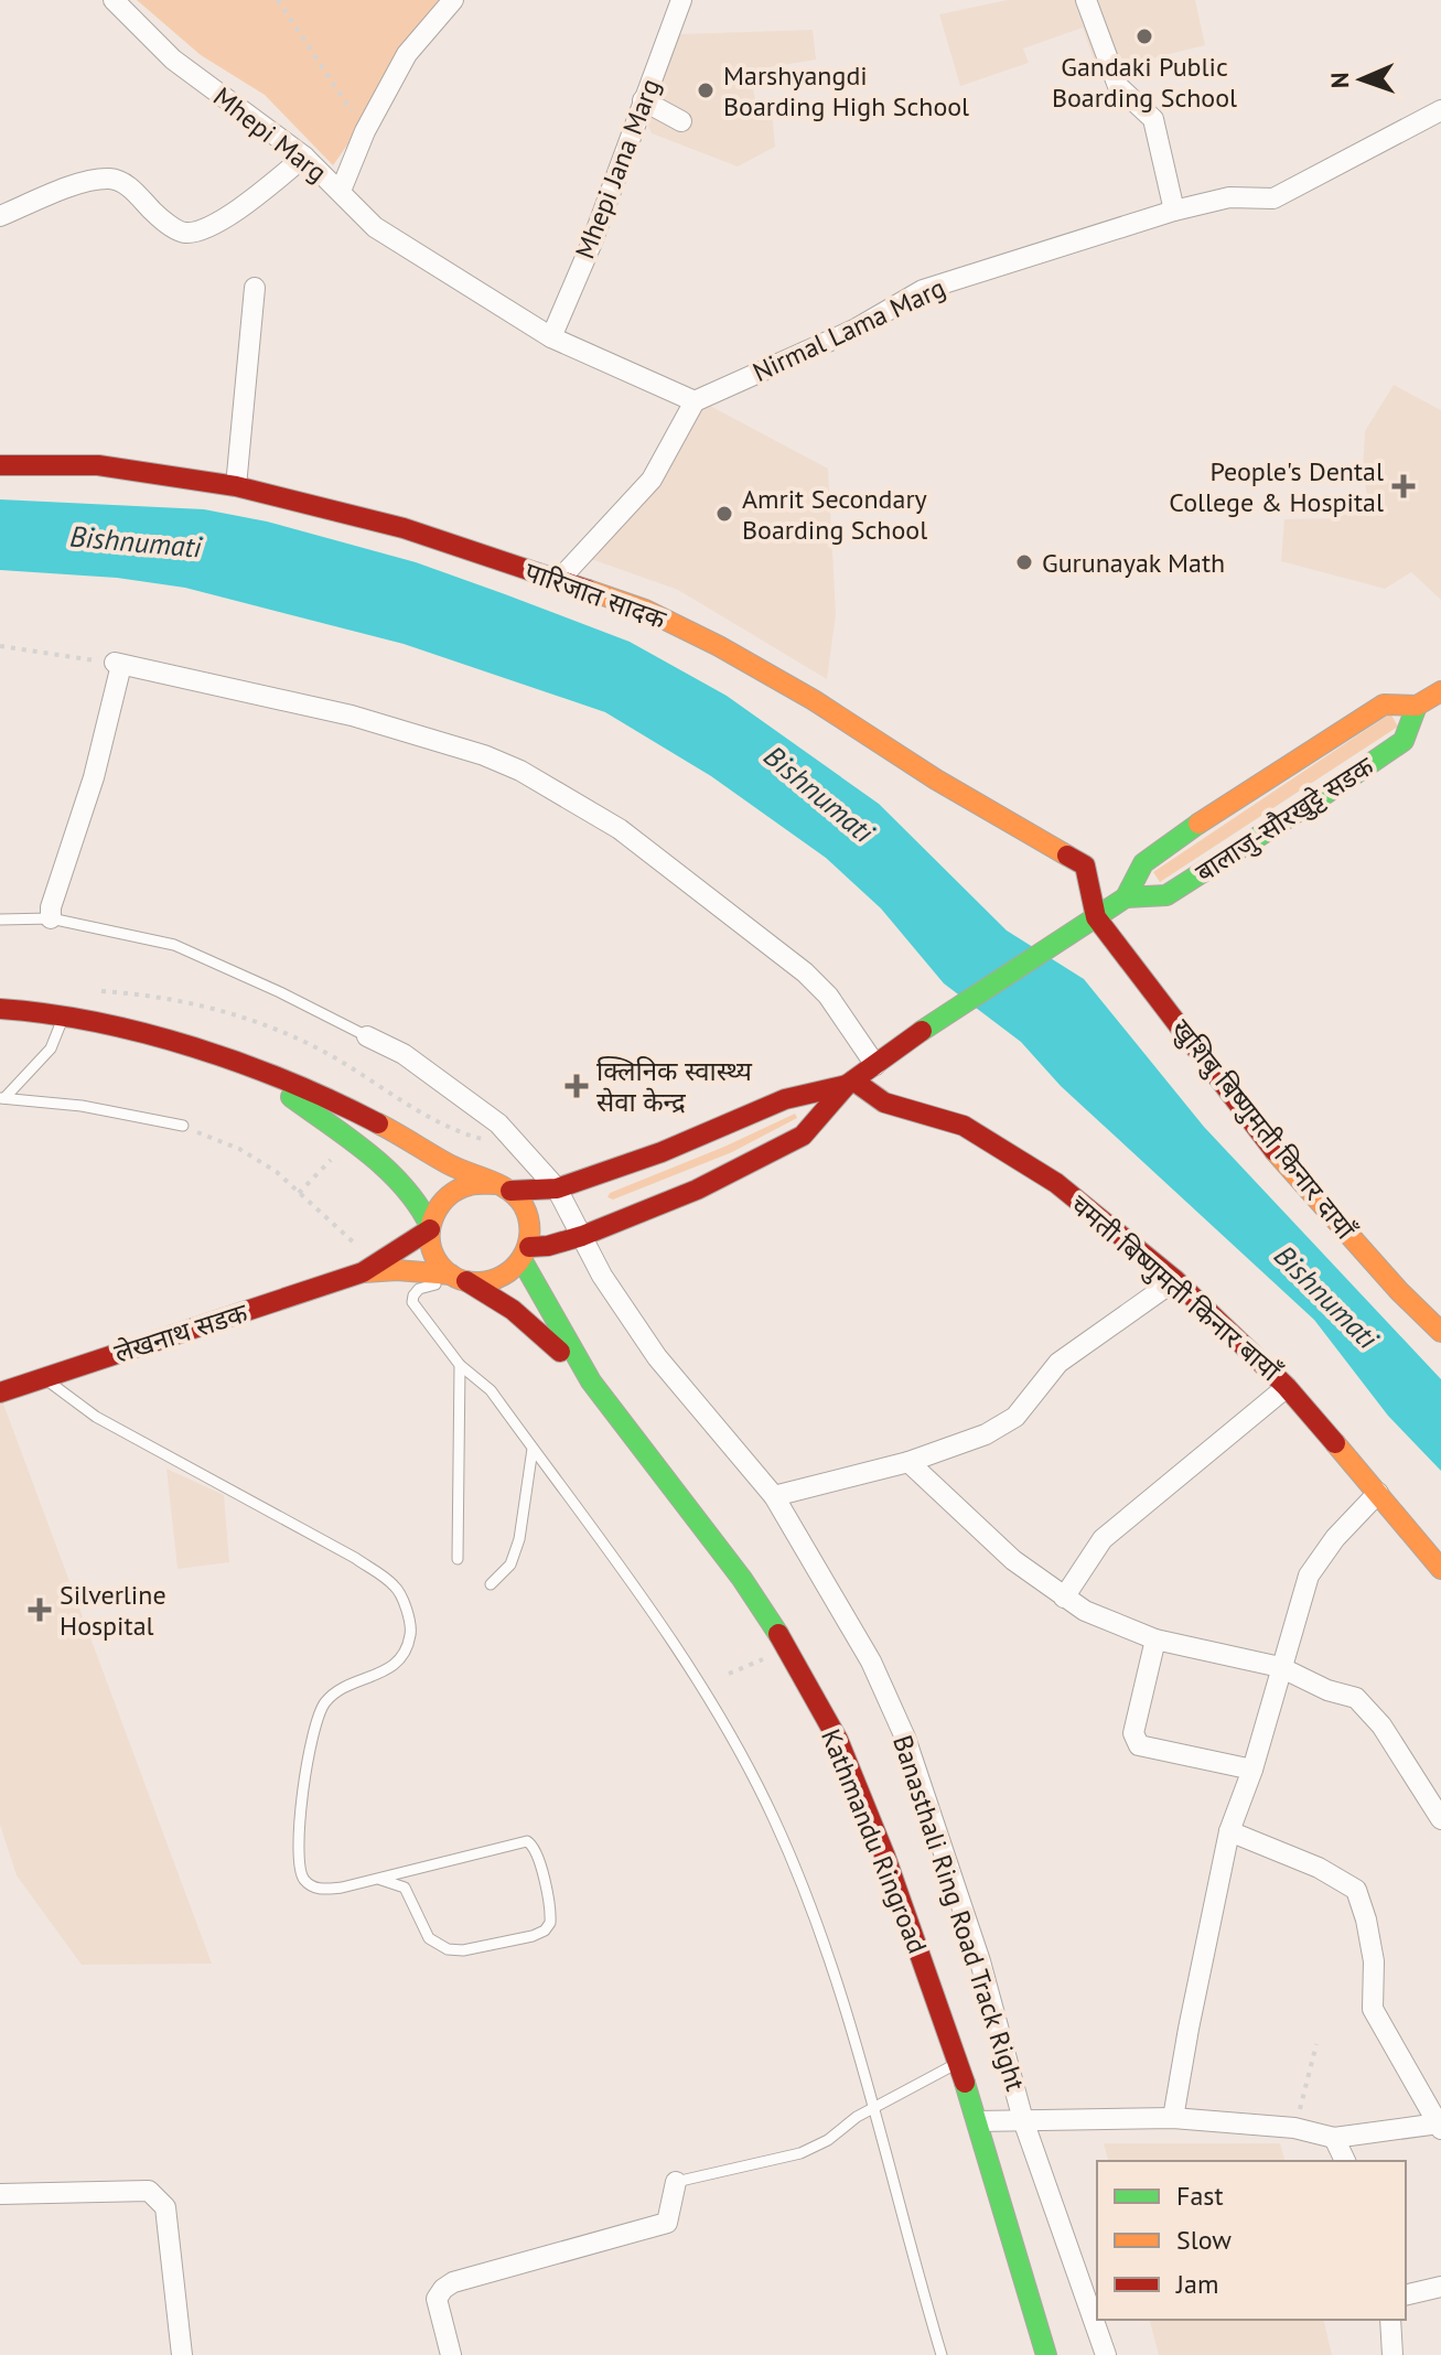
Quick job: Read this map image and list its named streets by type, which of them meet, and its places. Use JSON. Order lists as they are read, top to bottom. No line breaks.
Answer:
{"streets":{"main road":["पारिजात सादक","बालाजु-सौरखुट्टे सडक","खुशिबु बिष्णुमती किनार दायाँ","चमती बिष्णुमती किनार बायाँ","लेखनाथ सडक","Kathmandu Ringroad"],"street":["Mhepi Marg","Mhepi Jana Marg","Nirmal Lama Marg","Banasthali Ring Road Track Right"]},"crossings":[["पारिजात सादक","बालाजु-सौरखुट्टे सडक"],["पारिजात सादक","खुशिबु बिष्णुमती किनार दायाँ"],["बालाजु-सौरखुट्टे सडक","खुशिबु बिष्णुमती किनार दायाँ"],["लेखनाथ सडक","Kathmandu Ringroad"]],"water":["Bishnumati"],"places":{"other":["Gandaki Public Boarding School","Marshyangdi Boarding High School","Amrit Secondary Boarding School","Gurunayak Math"],"health":["People's Dental College & Hospital","क्लिनिक स्वास्थ्य सेवा केन्द्र","Silverline Hospital"]},"legend":["Fast","Slow","Jam"],"north":"left"}
